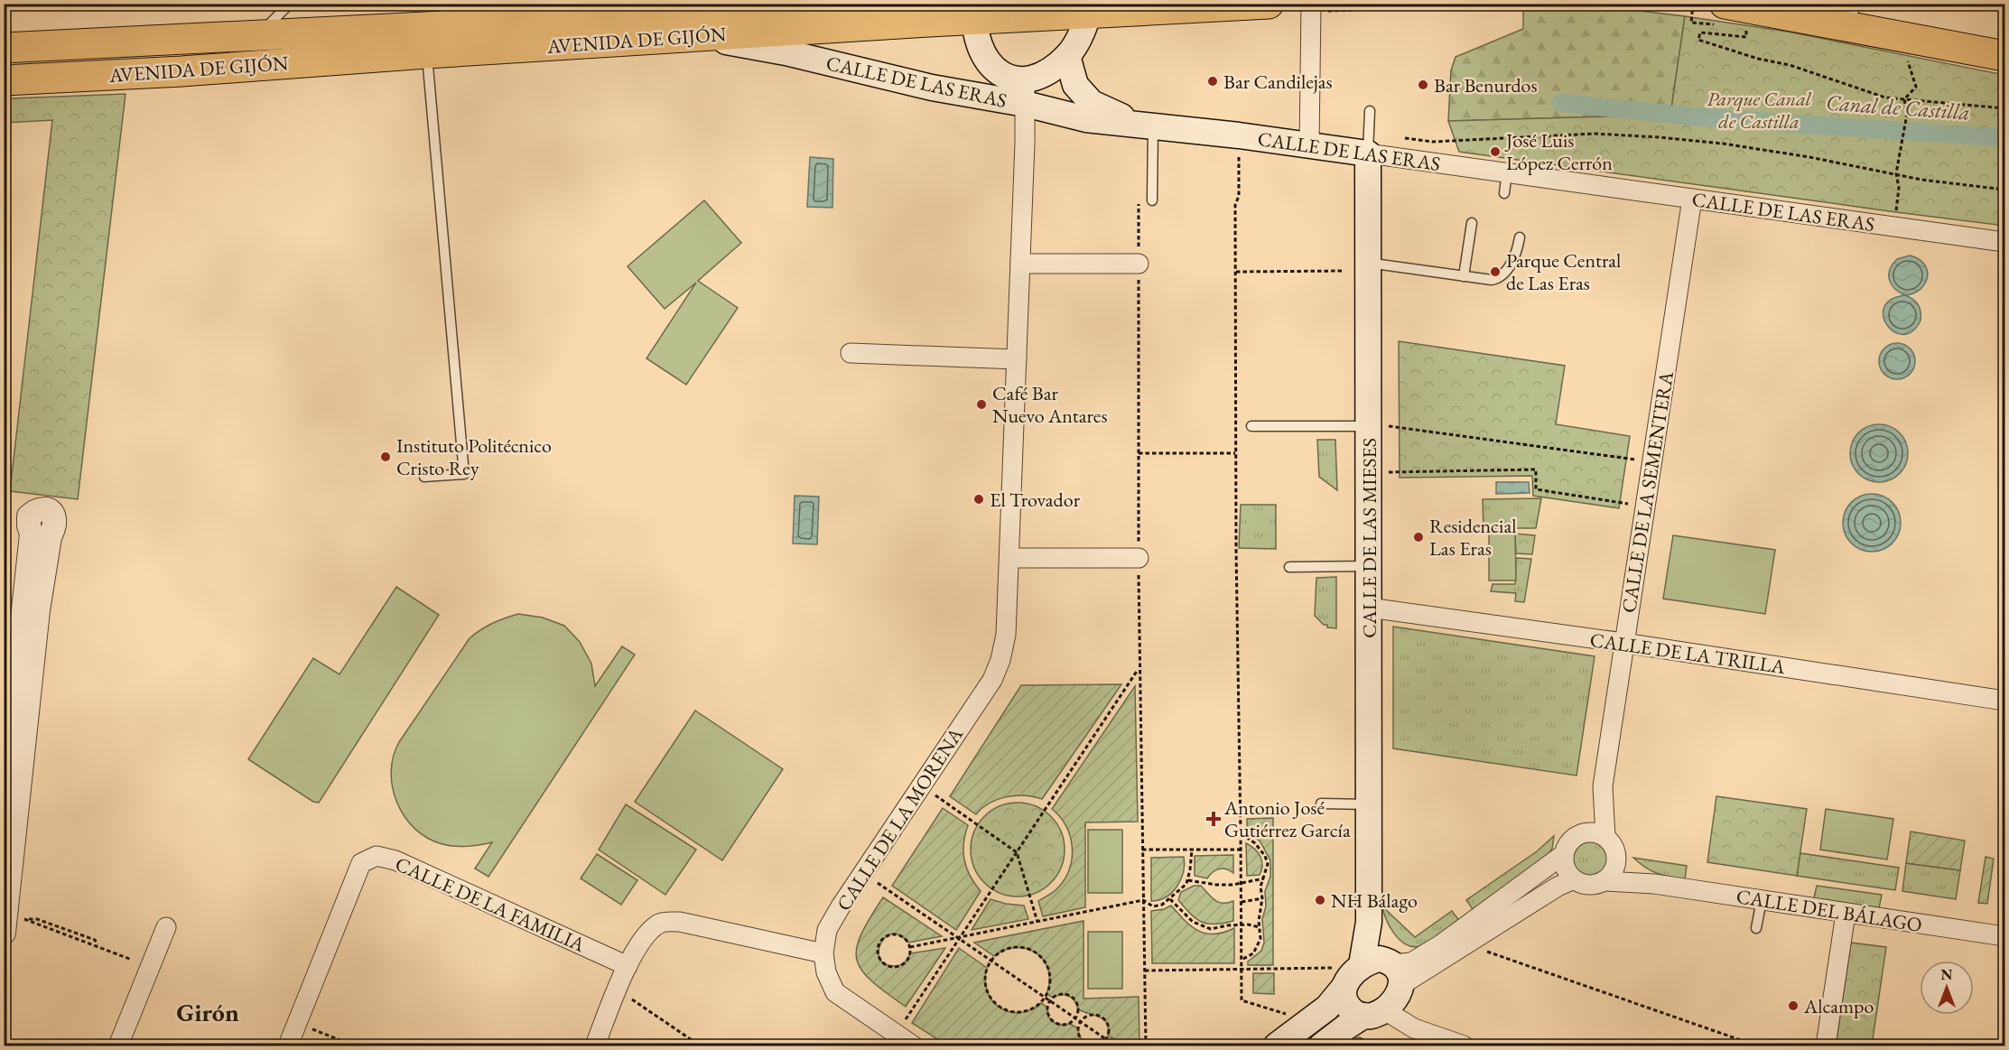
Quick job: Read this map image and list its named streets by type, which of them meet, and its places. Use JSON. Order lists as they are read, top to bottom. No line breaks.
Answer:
{"streets":{"highway":["AVENIDA DE GIJÓN"],"main road":["CALLE DE LAS ERAS","CALLE DE LAS MIESES"],"street":["CALLE DE LA SEMENTERA","CALLE DE LA TRILLA","CALLE DE LA MORENA","CALLE DE LA FAMILIA","CALLE DEL BÁLAGO"]},"crossings":[["AVENIDA DE GIJÓN","CALLE DE LAS ERAS"],["CALLE DE LAS ERAS","CALLE DE LA SEMENTERA"],["CALLE DE LAS ERAS","CALLE DE LAS MIESES"],["CALLE DE LAS ERAS","CALLE DE LA MORENA"],["CALLE DE LA SEMENTERA","CALLE DE LA TRILLA"],["CALLE DE LA SEMENTERA","CALLE DEL BÁLAGO"],["CALLE DE LAS MIESES","CALLE DE LA TRILLA"]],"districts":["Girón"],"water":["Canal de Castilla"],"parks":["Parque Canal de Castilla"],"places":{"other":["Bar Candilejas","Bar Benurdos","José Luis López Cerrón","Parque Central de Las Eras","Café Bar Nuevo Antares","Instituto Politécnico Cristo Rey","El Trovador","Residencial Las Eras","NH Bálago","Alcampo"],"health":["Antonio José Gutiérrez García"]},"north":"top"}
